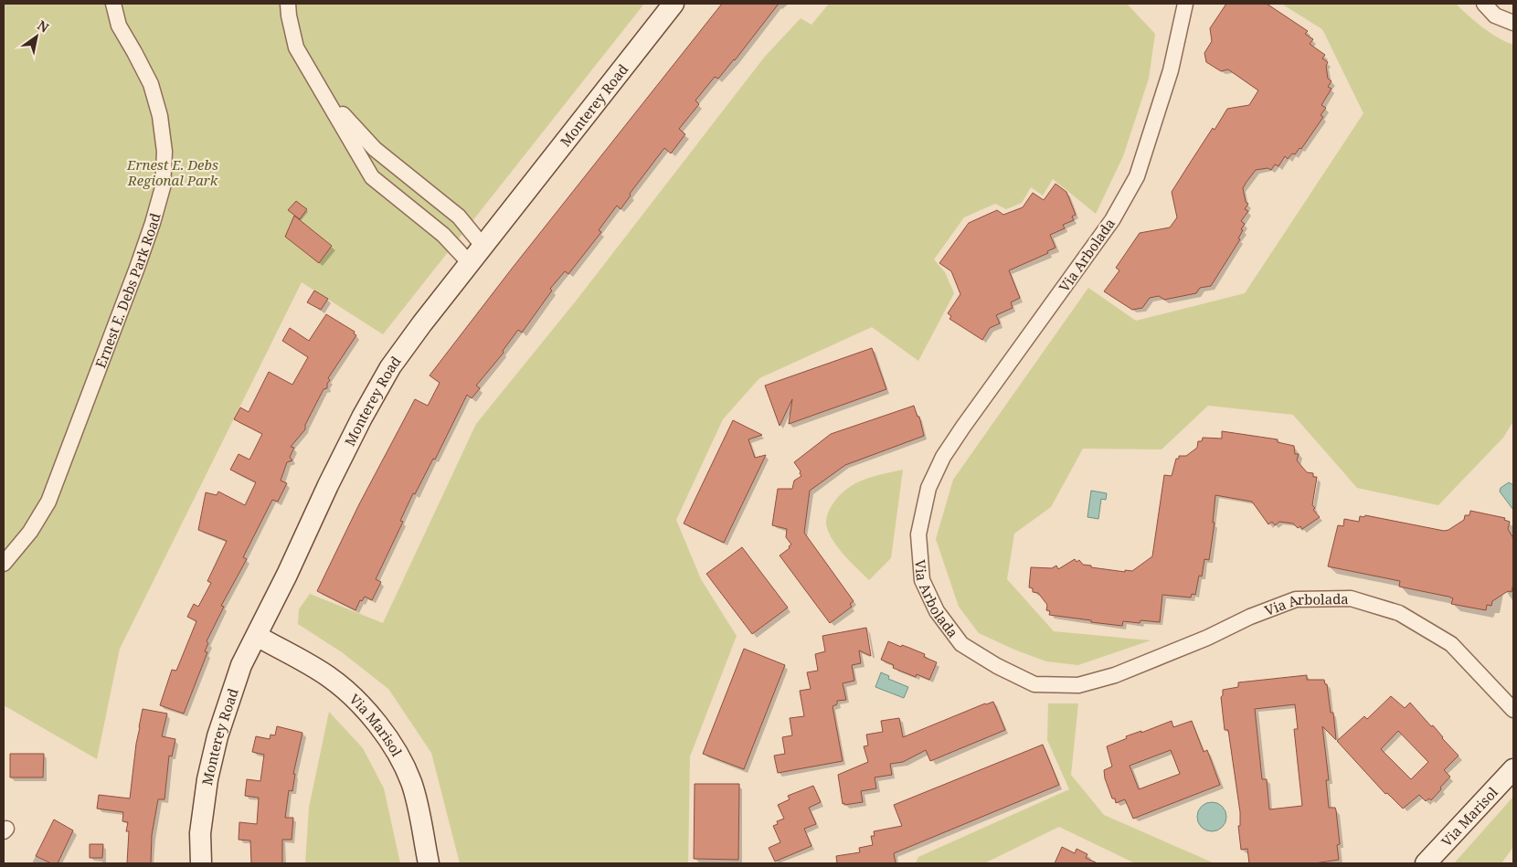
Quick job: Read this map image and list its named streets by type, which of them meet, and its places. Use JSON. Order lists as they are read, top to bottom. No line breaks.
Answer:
{"streets":{"street":["Monterey Road","Via Arbolada","Ernest E. Debs Park Road","Via Marisol"]},"crossings":[["Monterey Road","Via Marisol"]],"parks":["Ernest E. Debs Regional Park"],"north":"top right"}
